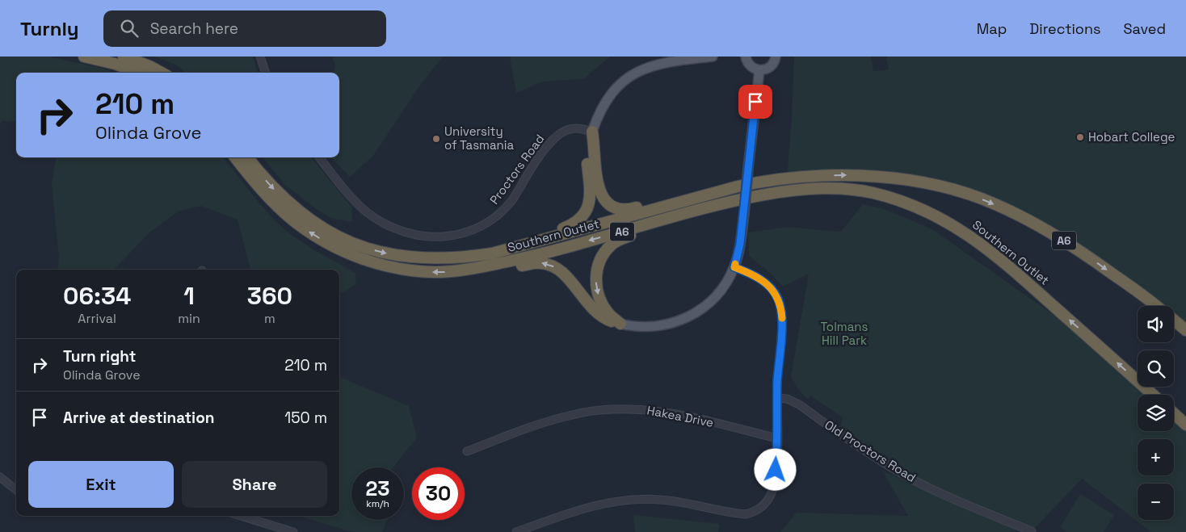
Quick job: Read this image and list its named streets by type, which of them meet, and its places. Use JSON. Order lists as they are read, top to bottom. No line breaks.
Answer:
{"streets":{"highway":["A6","Southern Outlet"],"street":["Proctors Road","Hakea Drive","Old Proctors Road"]},"parks":["Tolmans Hill Park"],"places":["Hobart College","University of Tasmania"],"page":{"header":"Turnly","search":"Search here","nav":["Map","Directions","Saved"],"turn":["210 m","Olinda Grove"],"eta":["06:34","Arrival","1","min","360","m"],"map_buttons":["+","−"],"list":[{"name":"Turn right","note":"Olinda Grove","value":"210 m"},{"name":"Arrive at destination","value":"150 m"}],"buttons":["Exit","Share"],"speed":"23 km/h","limit":"30"}}
